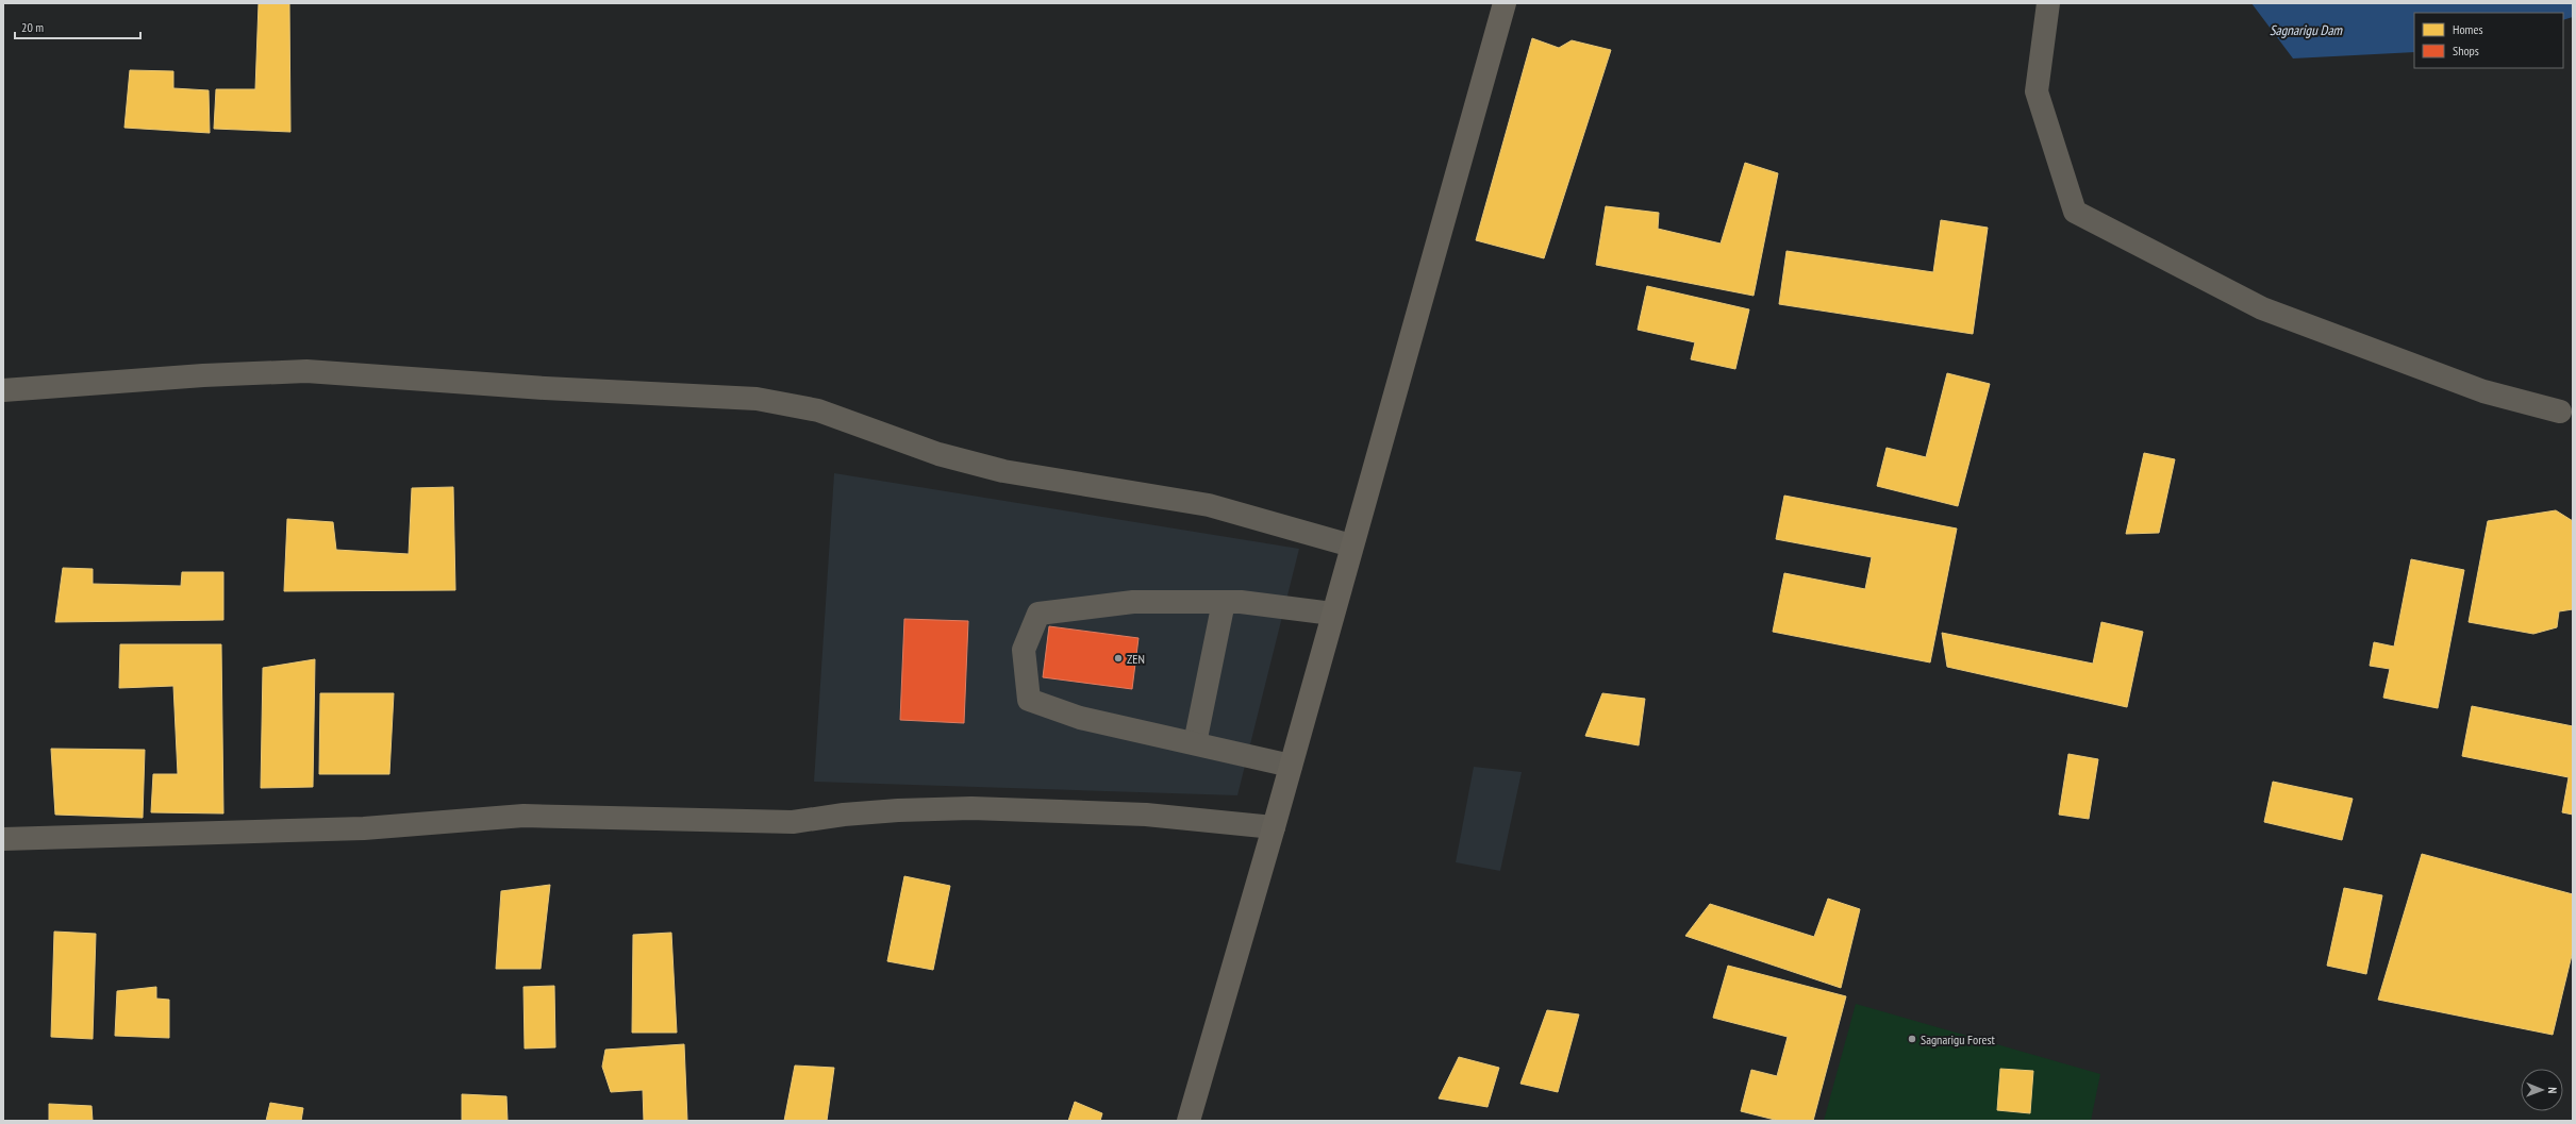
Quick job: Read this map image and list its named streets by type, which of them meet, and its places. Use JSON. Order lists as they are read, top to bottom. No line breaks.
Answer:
{"water":["Sagnarigu Dam"],"places":["ZEN","Sagnarigu Forest"],"legend":["Homes","Shops"],"scale_bar":"20 m","north":"right"}
